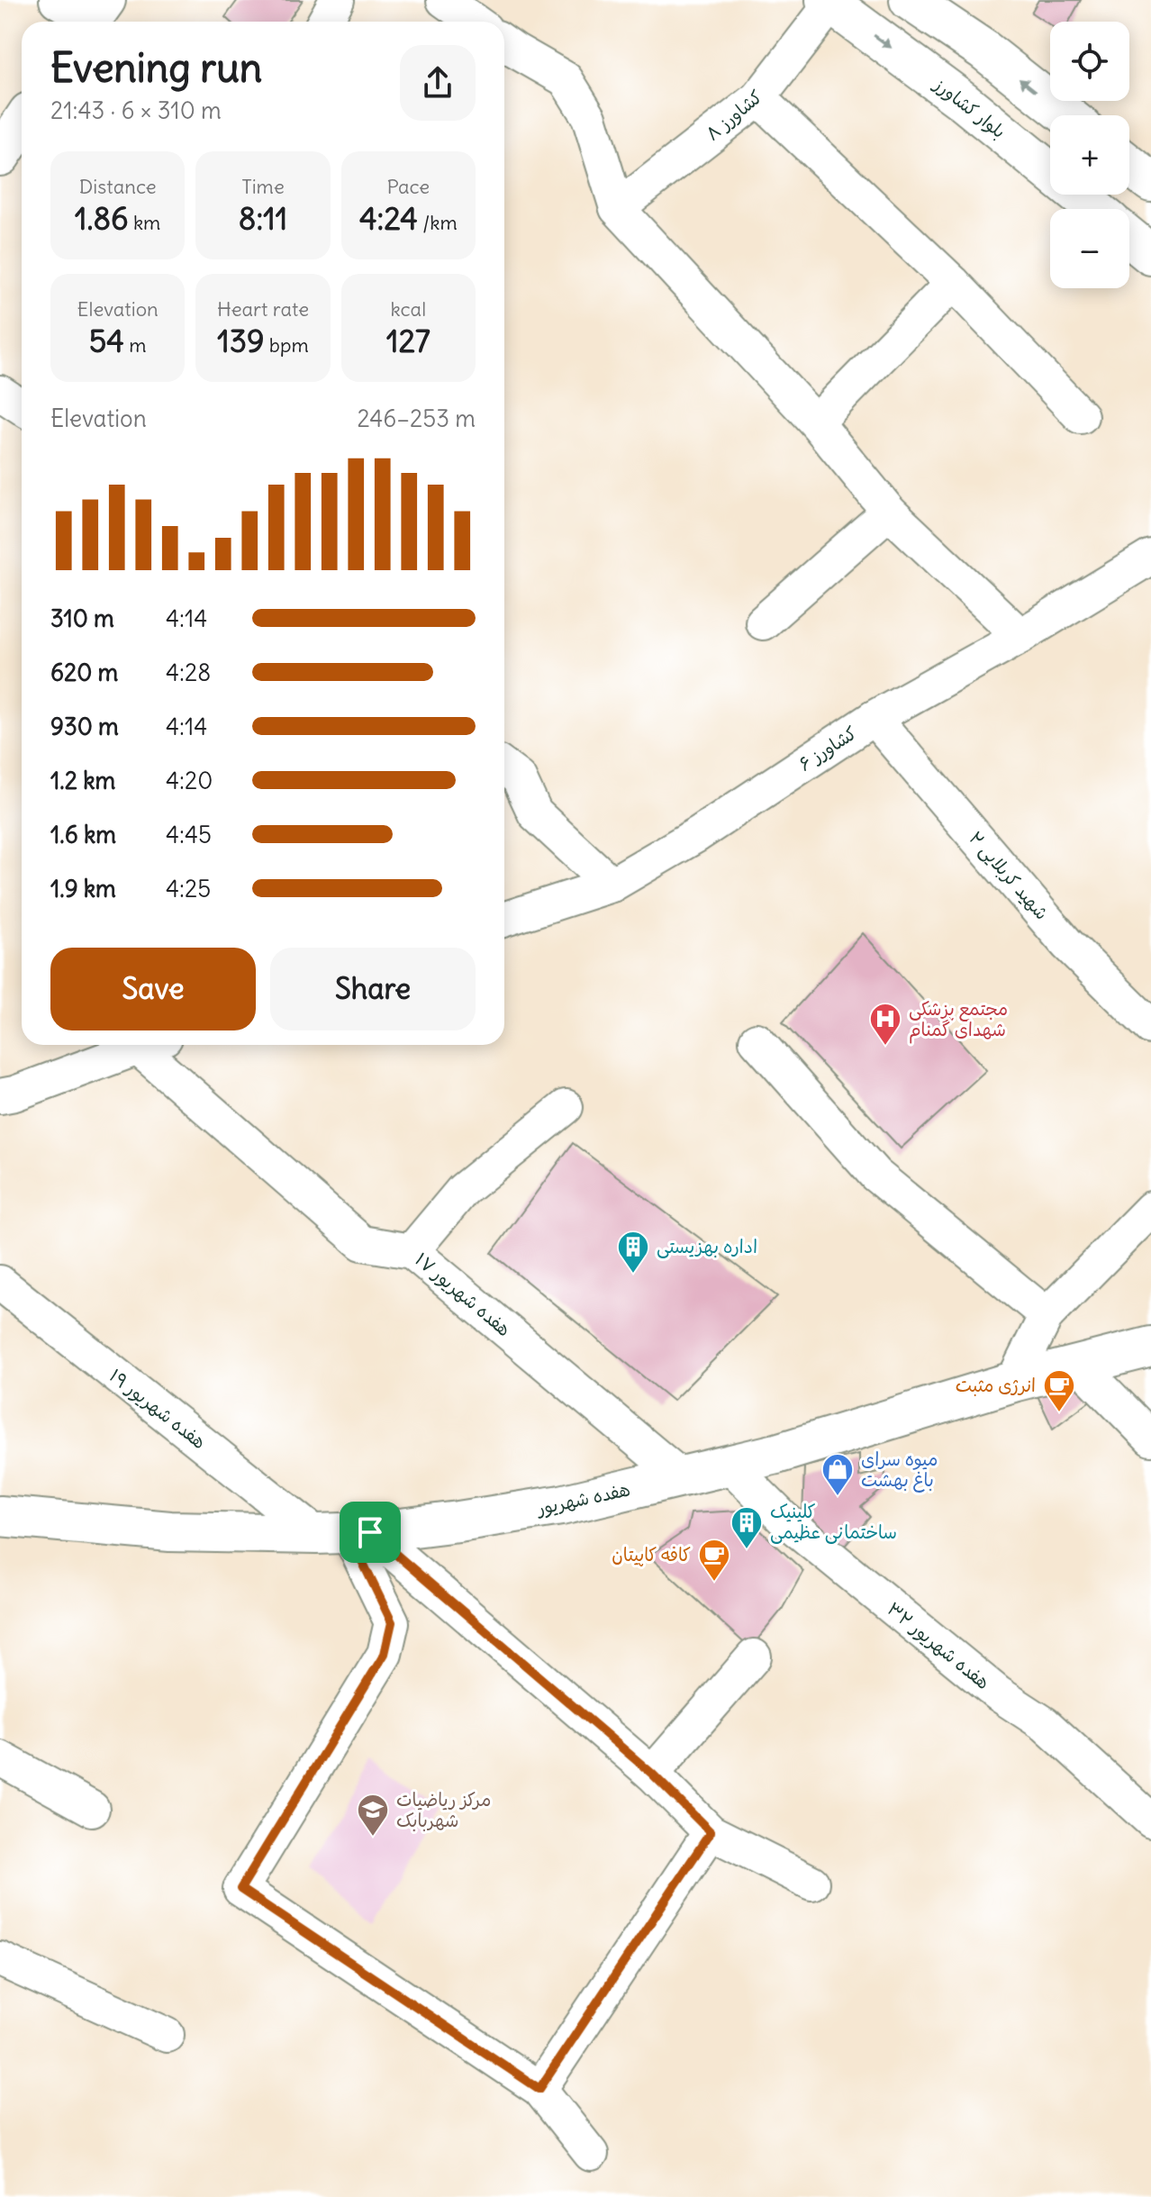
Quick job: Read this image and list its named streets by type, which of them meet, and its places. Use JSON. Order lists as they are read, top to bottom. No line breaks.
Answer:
{"streets":{"main road":["بلوار کشاورز","هفده شهریور"],"street":["کشاورز ۸","کشاورز ۶","شهید کربلایی ۲","هفده شهریور ۱۷","هفده شهریور ۱۹","هفده شهریور ۳۲"]},"crossings":[["بلوار کشاورز","کشاورز ۸"],["کشاورز ۶","شهید کربلایی ۲"],["هفده شهریور ۱۷","هفده شهریور"],["هفده شهریور ۱۹","هفده شهریور"],["هفده شهریور","هفده شهریور ۳۲"]],"places":{"hospital":["مجتمع پزشکی شهدای گمنام"],"building":["اداره بهزیستی","کلینیک ساختمانی عظیمی"],"cafe":["انرژی مثبت","کافه کاپیتان"],"shop":["میوه سرای باغ بهشت"],"school or university":["مرکز ریاضیات شهربابک"]},"page":{"map_buttons":["+","−"],"heading":["Evening run","21:43 · 6 × 310 m"],"stats":[["Distance","1.86 km"],["Time","8:11"],["Pace","4:24 /km"],["Elevation","54 m"],["Heart rate","139 bpm"],["kcal","127"]],"chart":["Elevation","246–253 m"],"list":[{"name":"310 m","note":"4:14"},{"name":"620 m","note":"4:28"},{"name":"930 m","note":"4:14"},{"name":"1.2 km","note":"4:20"},{"name":"1.6 km","note":"4:45"},{"name":"1.9 km","note":"4:25"}],"buttons":["Save","Share"]}}
